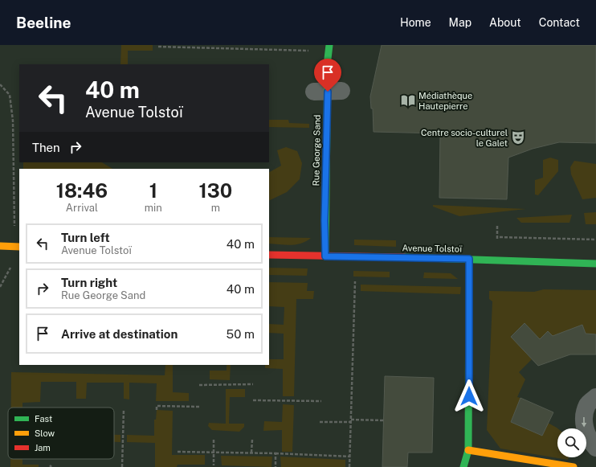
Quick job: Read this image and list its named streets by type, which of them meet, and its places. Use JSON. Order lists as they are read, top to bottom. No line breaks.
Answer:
{"streets":{"street":["Rue George Sand","Avenue Tolstoï"]},"crossings":[["Rue George Sand","Avenue Tolstoï"]],"places":{"library":["Médiathèque Hautepierre"],"theatre":["Centre socio-culturel le Galet"]},"legend":["Fast","Slow","Jam"],"page":{"header":"Beeline","nav":["Home","Map","About","Contact"],"turn":["40 m","Avenue Tolstoï"],"then":"Then","eta":["18:46","Arrival","1","min","130","m"],"list":[{"name":"Turn left","note":"Avenue Tolstoï","value":"40 m"},{"name":"Turn right","note":"Rue George Sand","value":"40 m"},{"name":"Arrive at destination","value":"50 m"}]}}
